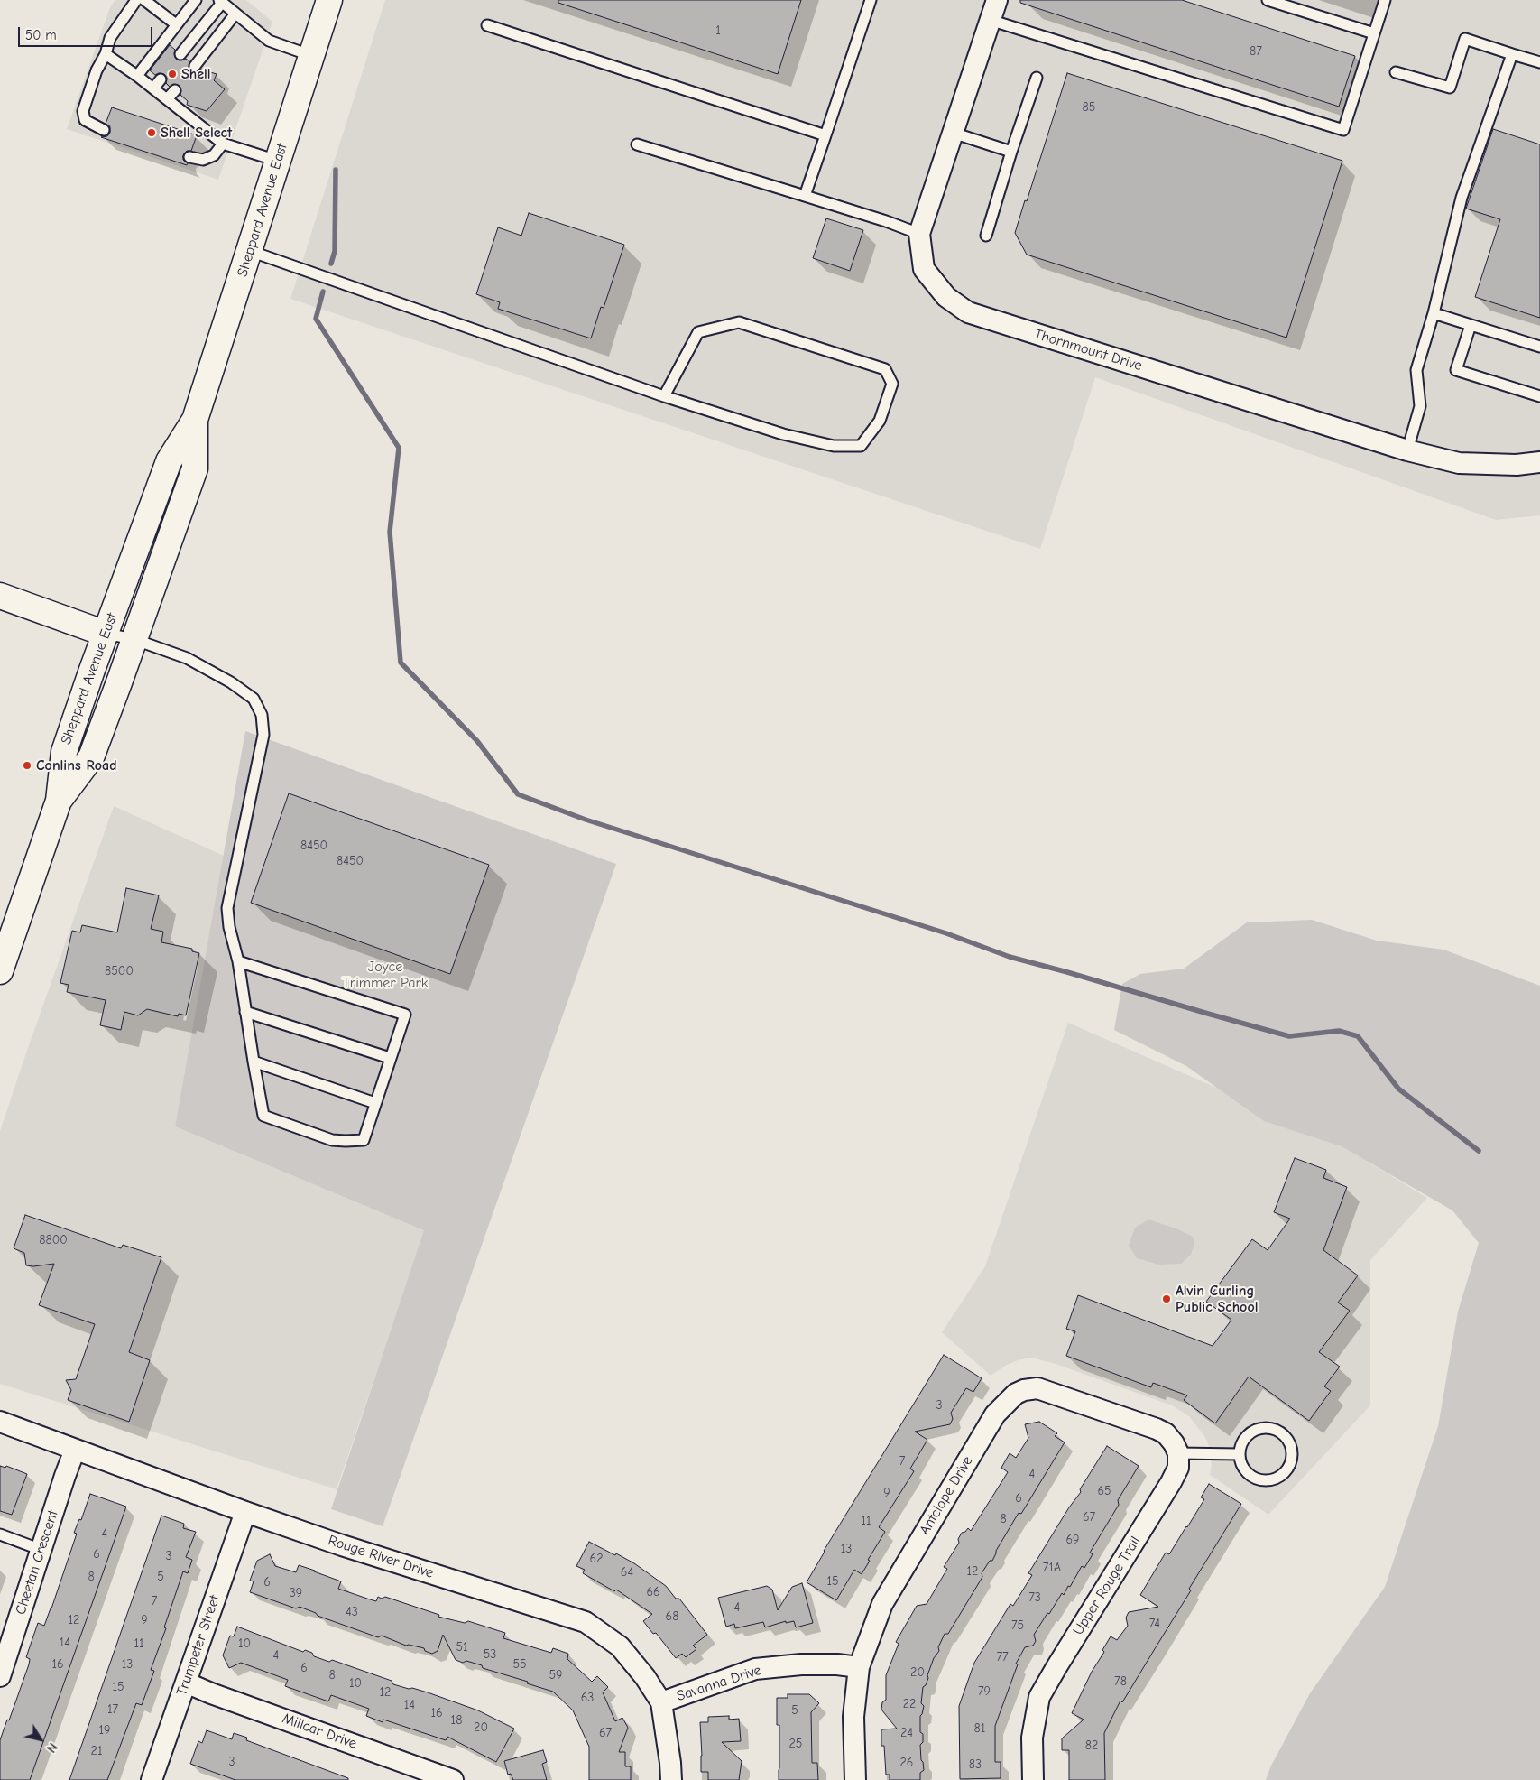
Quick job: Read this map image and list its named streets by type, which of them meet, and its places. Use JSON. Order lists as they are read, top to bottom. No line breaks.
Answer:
{"streets":{"main road":["Sheppard Avenue East"],"street":["Thornmount Drive","Antelope Drive","Rouge River Drive","Cheetah Crescent","Upper Rouge Trail","Trumpeter Street","Savanna Drive","Millcar Drive"]},"crossings":[["Antelope Drive","Upper Rouge Trail"],["Antelope Drive","Savanna Drive"],["Rouge River Drive","Cheetah Crescent"],["Rouge River Drive","Trumpeter Street"],["Rouge River Drive","Savanna Drive"],["Trumpeter Street","Millcar Drive"]],"parks":["Joyce Trimmer Park"],"places":["Shell","Shell Select","Conlins Road","Alvin Curling Public School"],"house_numbers":["1","87","85","8450","8450","8500","8800","3","7","4","65","9","6","67","8","11","4","69","13","6","3","62","71A","12","64","8","5","15","6","66","39","73","7","4","43","68","12","9","74","75","14","11","10","51","53","4","77","16","13","55","6","20","8","59","78","10","15","79","12","63","22","14","17","5","16","18","20","81","19","67","24","25","82","21","3","26","83"],"scale_bar":"50 m","north":"bottom right"}
